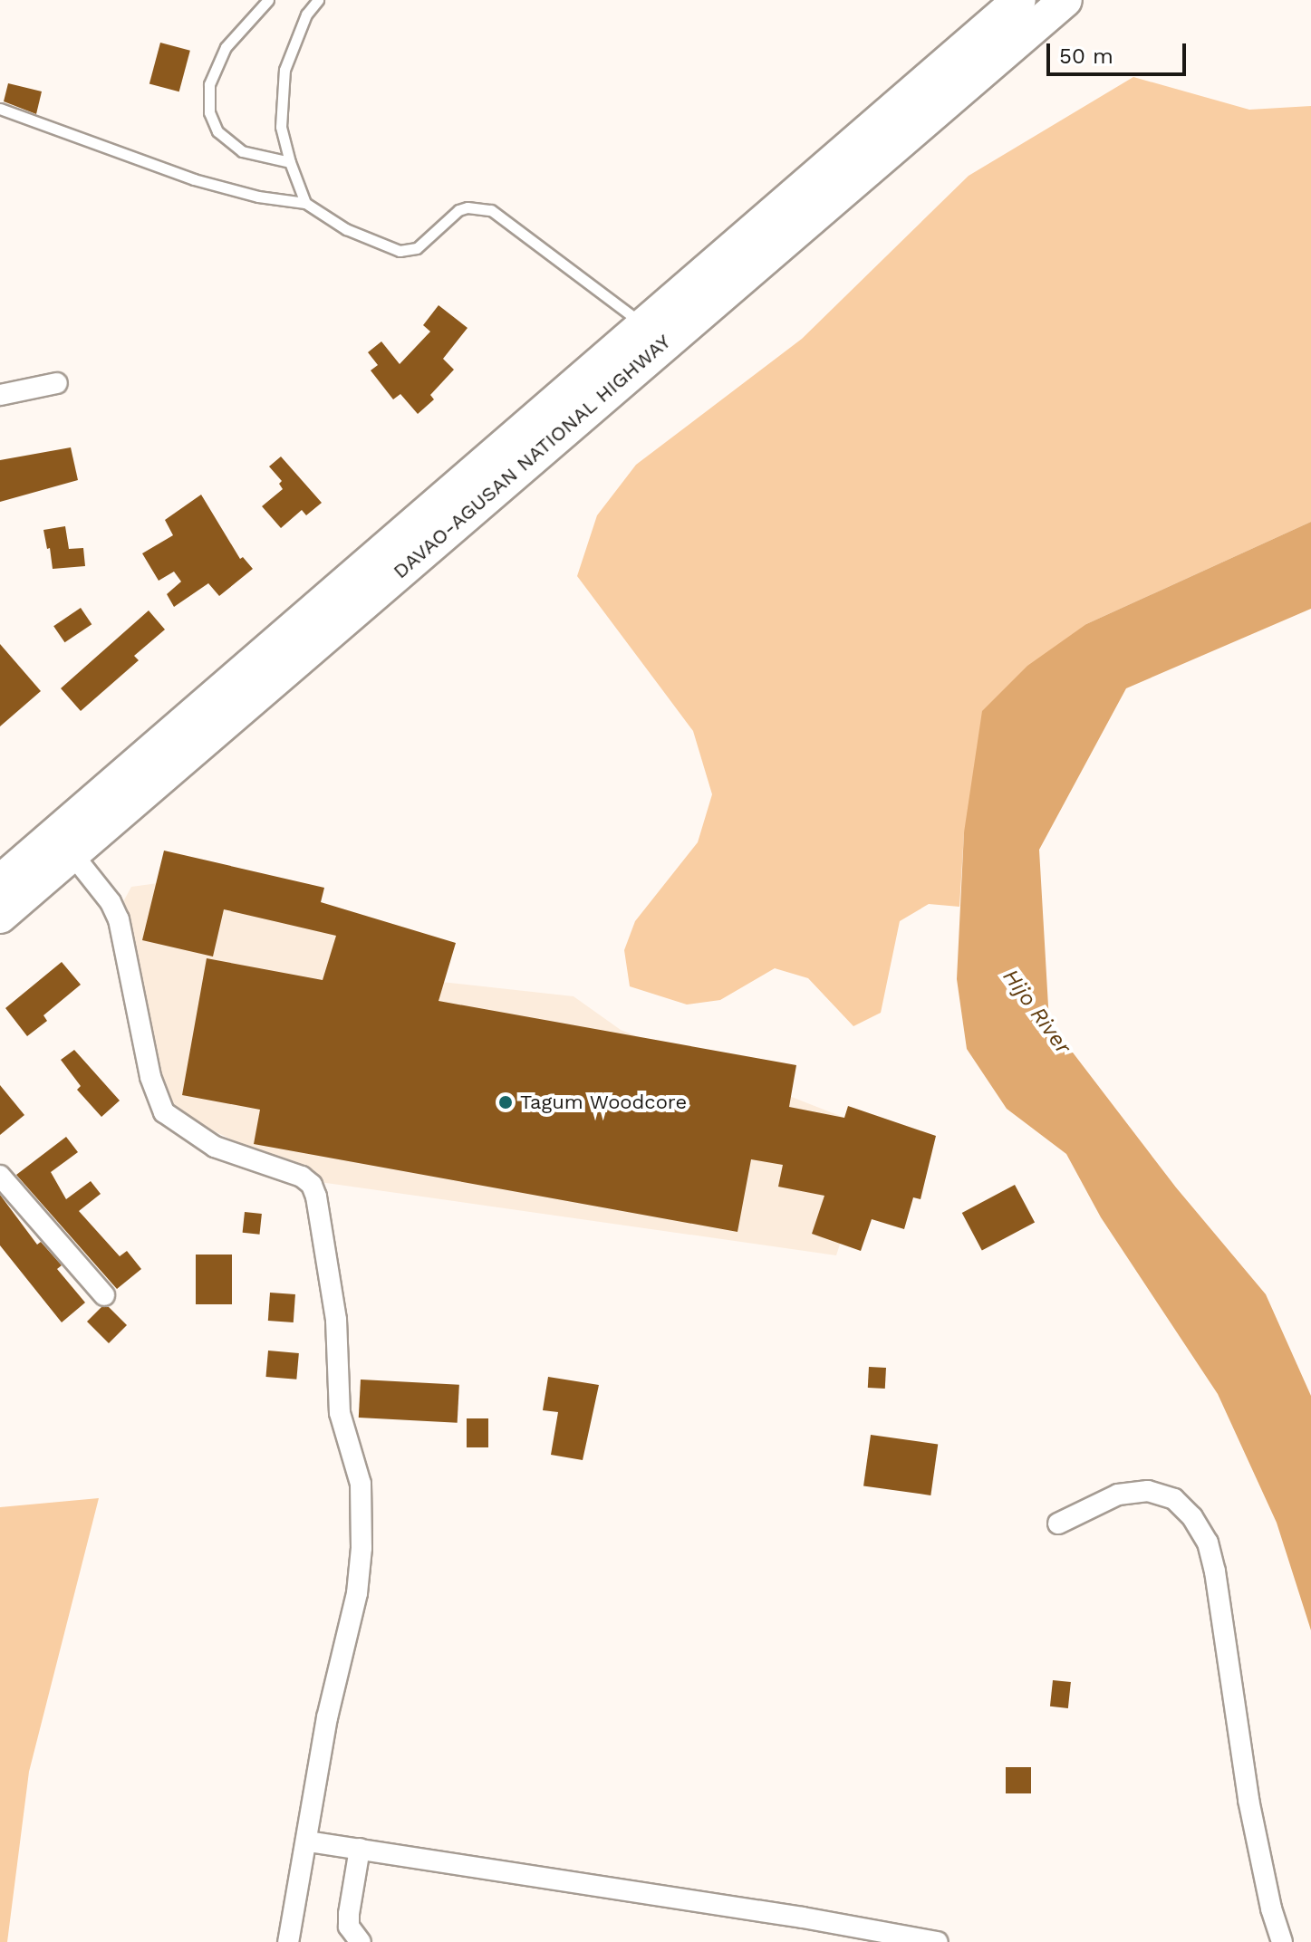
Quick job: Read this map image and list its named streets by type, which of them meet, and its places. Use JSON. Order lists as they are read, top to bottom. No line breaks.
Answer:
{"streets":{"highway":["DAVAO-AGUSAN NATIONAL HIGHWAY"]},"water":["Hijo River"],"places":["Tagum Woodcore"],"scale_bar":"50 m"}
